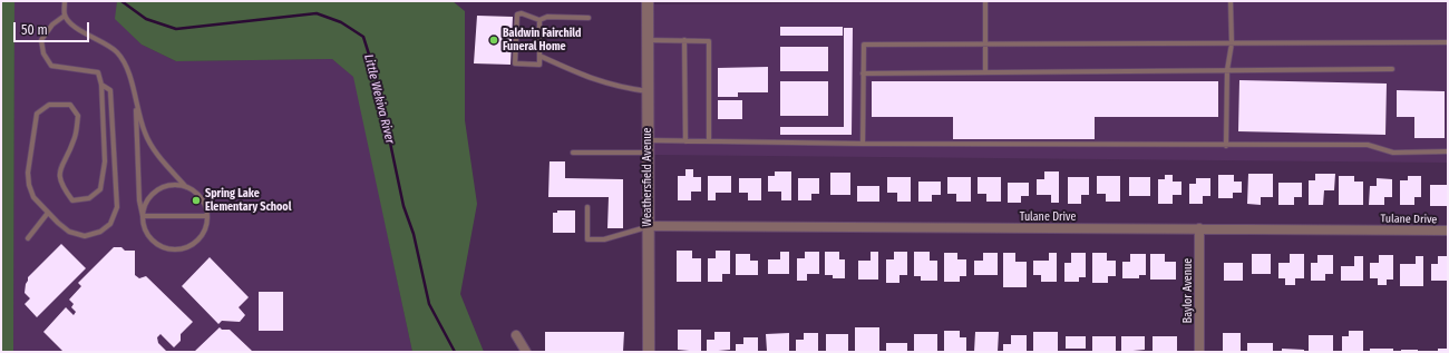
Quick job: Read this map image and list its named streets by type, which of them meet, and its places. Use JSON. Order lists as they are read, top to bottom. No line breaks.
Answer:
{"streets":{"street":["Weathersfield Avenue","Tulane Drive","Baylor Avenue"]},"crossings":[["Weathersfield Avenue","Tulane Drive"],["Tulane Drive","Baylor Avenue"]],"water":["Little Wekiva River"],"places":["Baldwin Fairchild Funeral Home","Spring Lake Elementary School"],"scale_bar":"50 m"}
